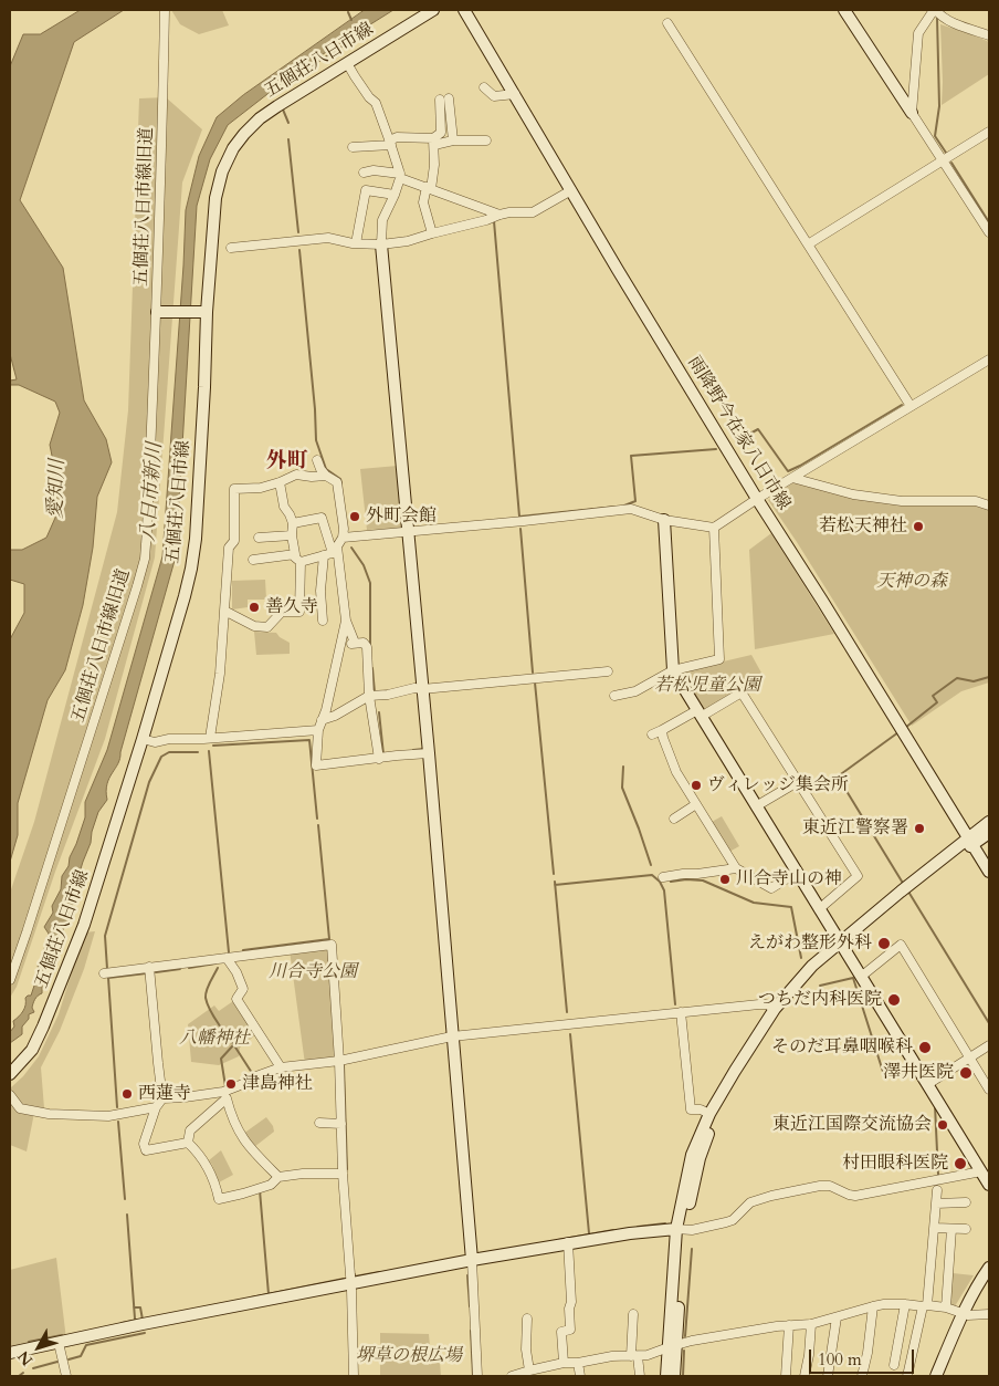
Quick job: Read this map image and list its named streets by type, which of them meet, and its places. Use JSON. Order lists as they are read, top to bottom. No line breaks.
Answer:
{"streets":{"street":["五個荘八日市線","五個荘八日市線旧道","雨降野今在家八日市線"]},"districts":["外町"],"water":["愛知川","八日市新川"],"parks":["天神の森","若松児童公園","川合寺公園","八幡神社","堺草の根広場"],"places":["外町会館","若松天神社","善久寺","ヴィレッジ集会所","東近江警察署","川合寺山の神","えがわ整形外科","つちだ内科医院","そのだ耳鼻咽喉科","澤井医院","津島神社","西蓮寺","東近江国際交流協会","村田眼科医院"],"scale_bar":"100 m","north":"bottom left"}
